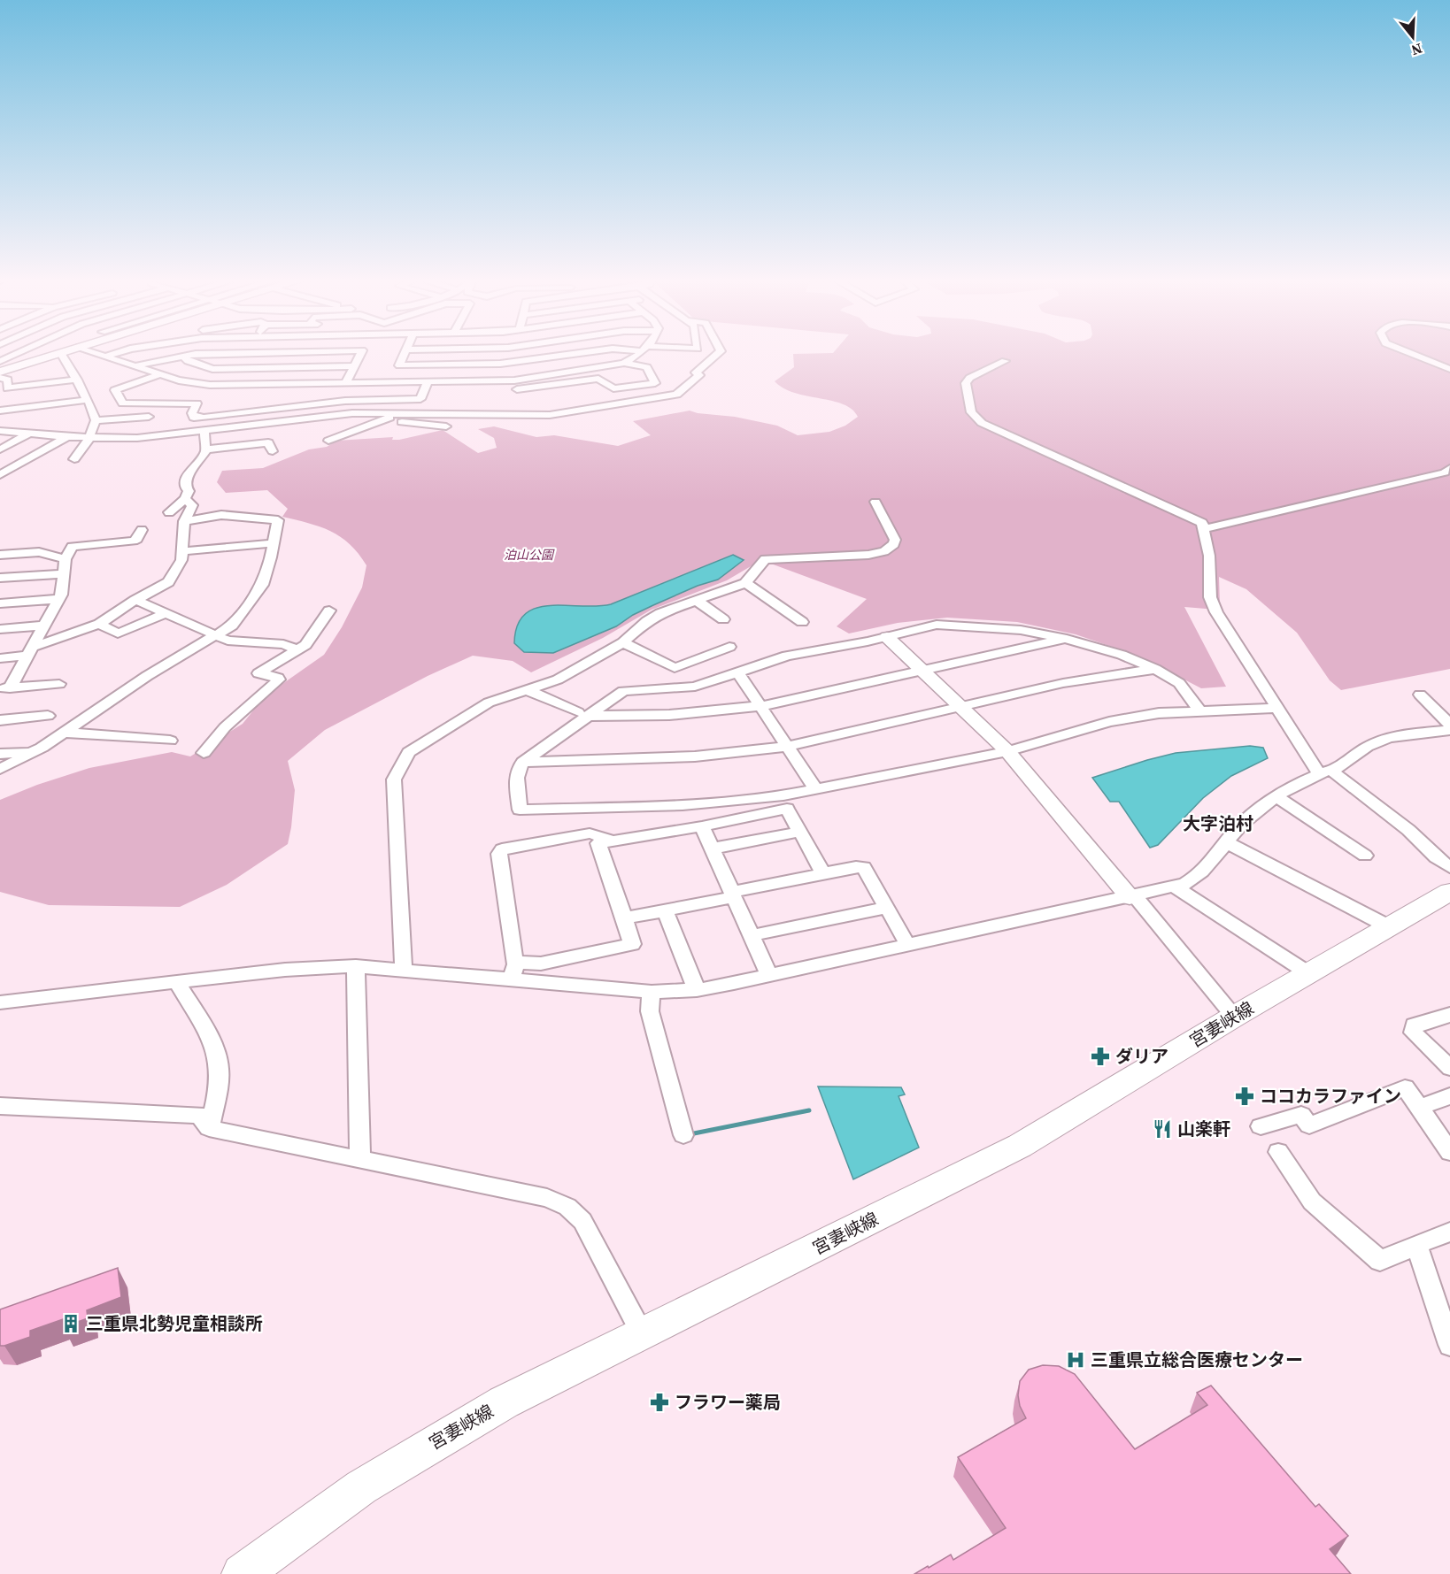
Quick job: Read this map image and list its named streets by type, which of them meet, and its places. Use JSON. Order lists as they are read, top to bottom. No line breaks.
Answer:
{"streets":{"main road":["宮妻峡線"]},"districts":["大字泊村"],"parks":["泊山公園"],"places":{"pharmacy":["ダリア","ココカラファイン","フラワー薬局"],"restaurant":["山楽軒"],"building":["三重県北勢児童相談所"],"hospital":["三重県立総合医療センター"]},"north":"bottom"}
